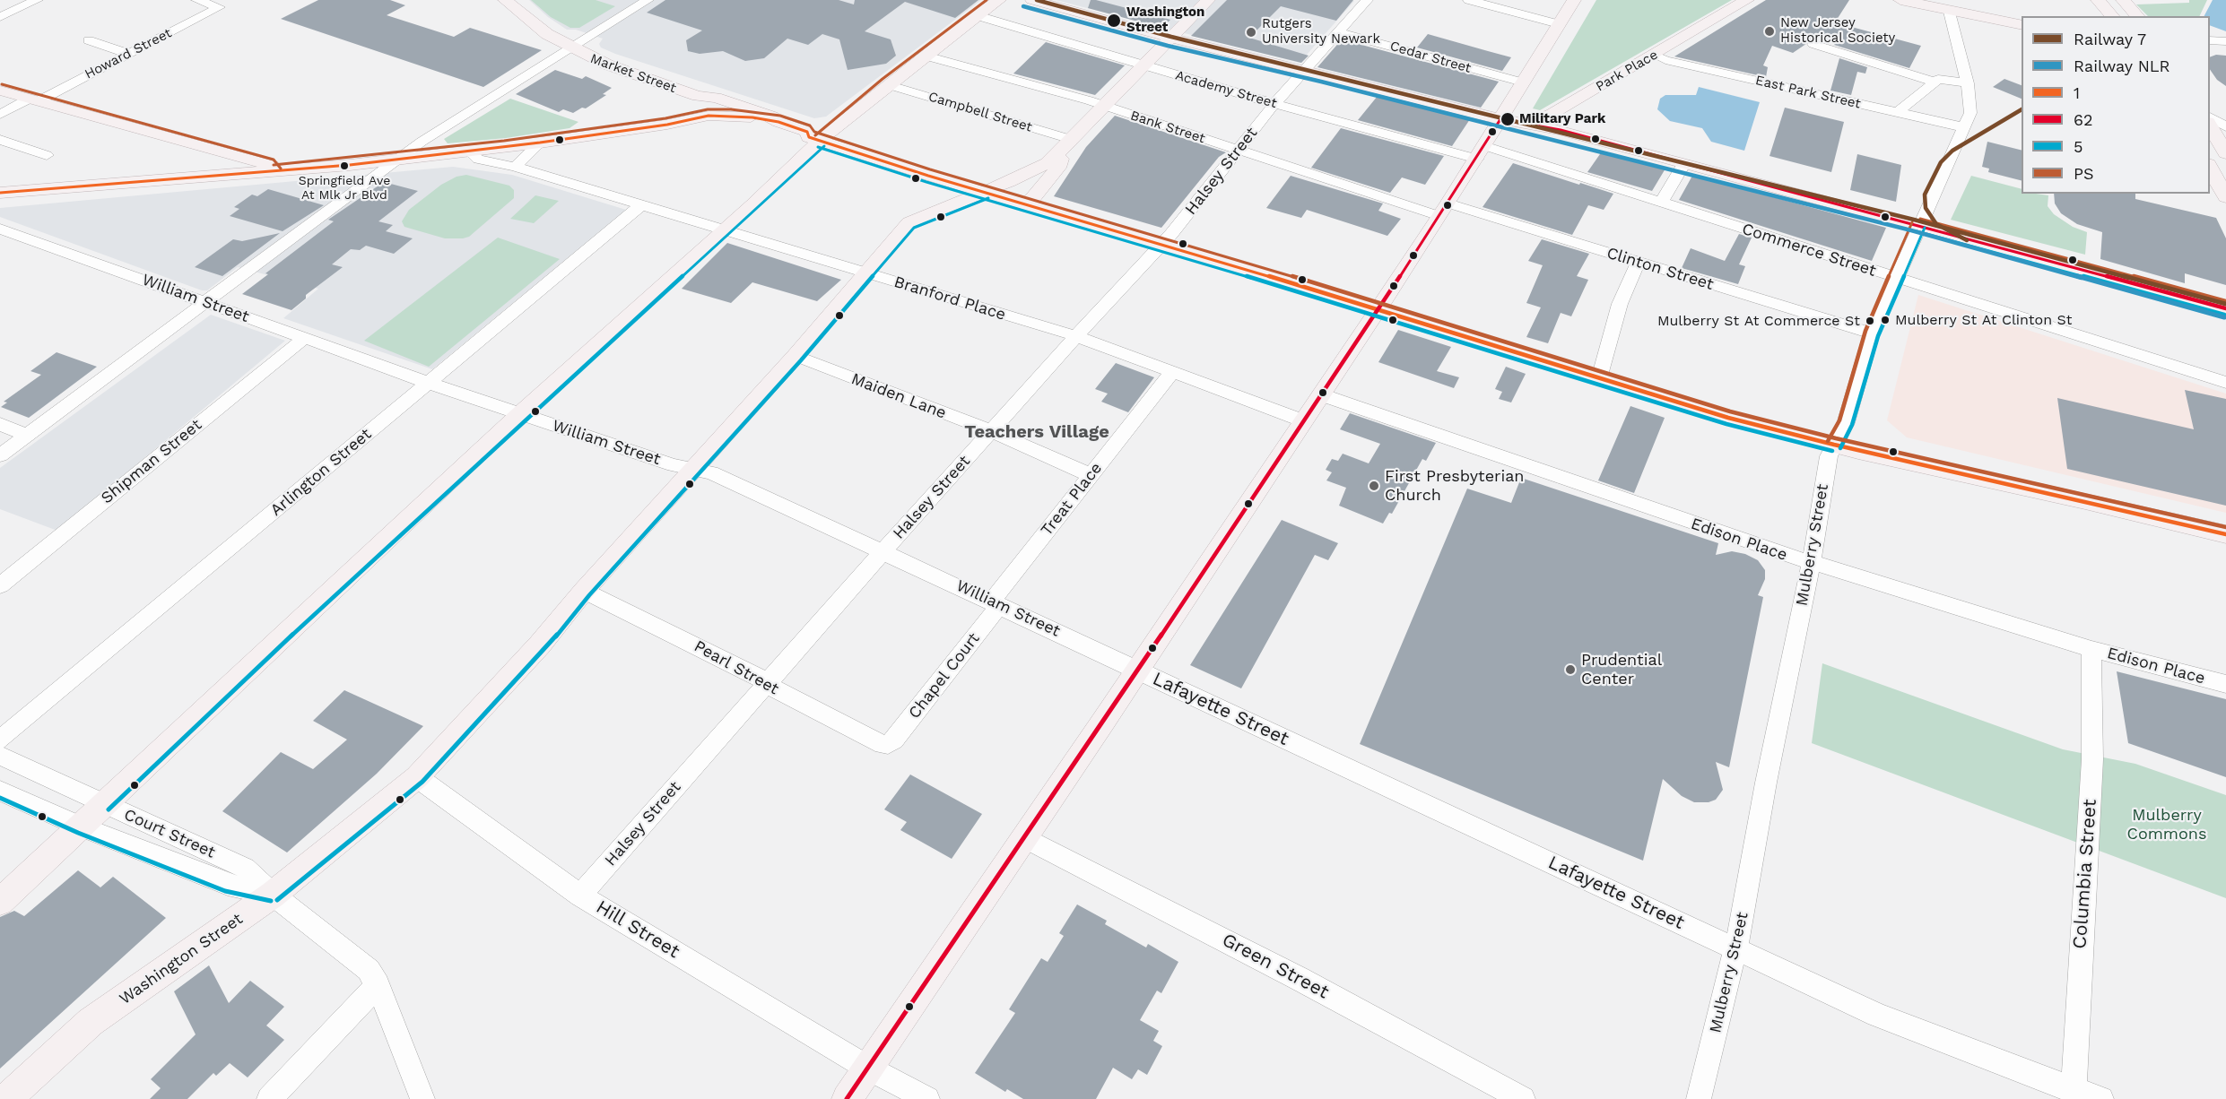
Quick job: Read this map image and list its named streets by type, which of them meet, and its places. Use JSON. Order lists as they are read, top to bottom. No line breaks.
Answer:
{"streets":{"main road":["Park Place","Market Street","Washington Street"],"street":["Howard Street","Cedar Street","Academy Street","East Park Street","Campbell Street","Bank Street","Halsey Street","Commerce Street","Clinton Street","William Street","Branford Place","Maiden Lane","Shipman Street","Arlington Street","Treat Place","Edison Place","Mulberry Street","Pearl Street","Chapel Court","Lafayette Street","Court Street","Columbia Street","Hill Street","Green Street"]},"crossings":[["Cedar Street","Halsey Street"],["Park Place","East Park Street"],["Academy Street","Halsey Street"],["Academy Street","Commerce Street"],["Academy Street","Washington Street"],["East Park Street","Mulberry Street"],["Campbell Street","Washington Street"],["Bank Street","Halsey Street"],["Bank Street","Clinton Street"],["Bank Street","Washington Street"],["Halsey Street","William Street"],["Halsey Street","Branford Place"],["Halsey Street","Maiden Lane"],["Halsey Street","Pearl Street"],["Halsey Street","Hill Street"],["Commerce Street","Mulberry Street"],["Clinton Street","Mulberry Street"],["William Street","Shipman Street"],["William Street","Arlington Street"],["William Street","Treat Place"],["William Street","Chapel Court"],["William Street","Lafayette Street"],["William Street","Washington Street"],["Branford Place","Arlington Street"],["Branford Place","Treat Place"],["Branford Place","Washington Street"],["Maiden Lane","Treat Place"],["Maiden Lane","Washington Street"],["Treat Place","Chapel Court"],["Edison Place","Mulberry Street"],["Edison Place","Columbia Street"],["Mulberry Street","Lafayette Street"],["Pearl Street","Chapel Court"],["Pearl Street","Washington Street"],["Lafayette Street","Columbia Street"],["Court Street","Washington Street"],["Hill Street","Washington Street"]],"districts":["Teachers Village"],"parks":["Mulberry Commons"],"places":["Washington Street","New Jersey Historical Society","Rutgers University Newark","Military Park","Springfield Ave At Mlk Jr Blvd","Mulberry St At Clinton St","Mulberry St At Commerce St","First Presbyterian Church","Prudential Center"],"lines":["rail line 7","transit line PS","rail line NLR","transit line 1","transit line 62","transit line 5"],"legend":["Railway 7","Railway NLR","1","62","5","PS"]}
